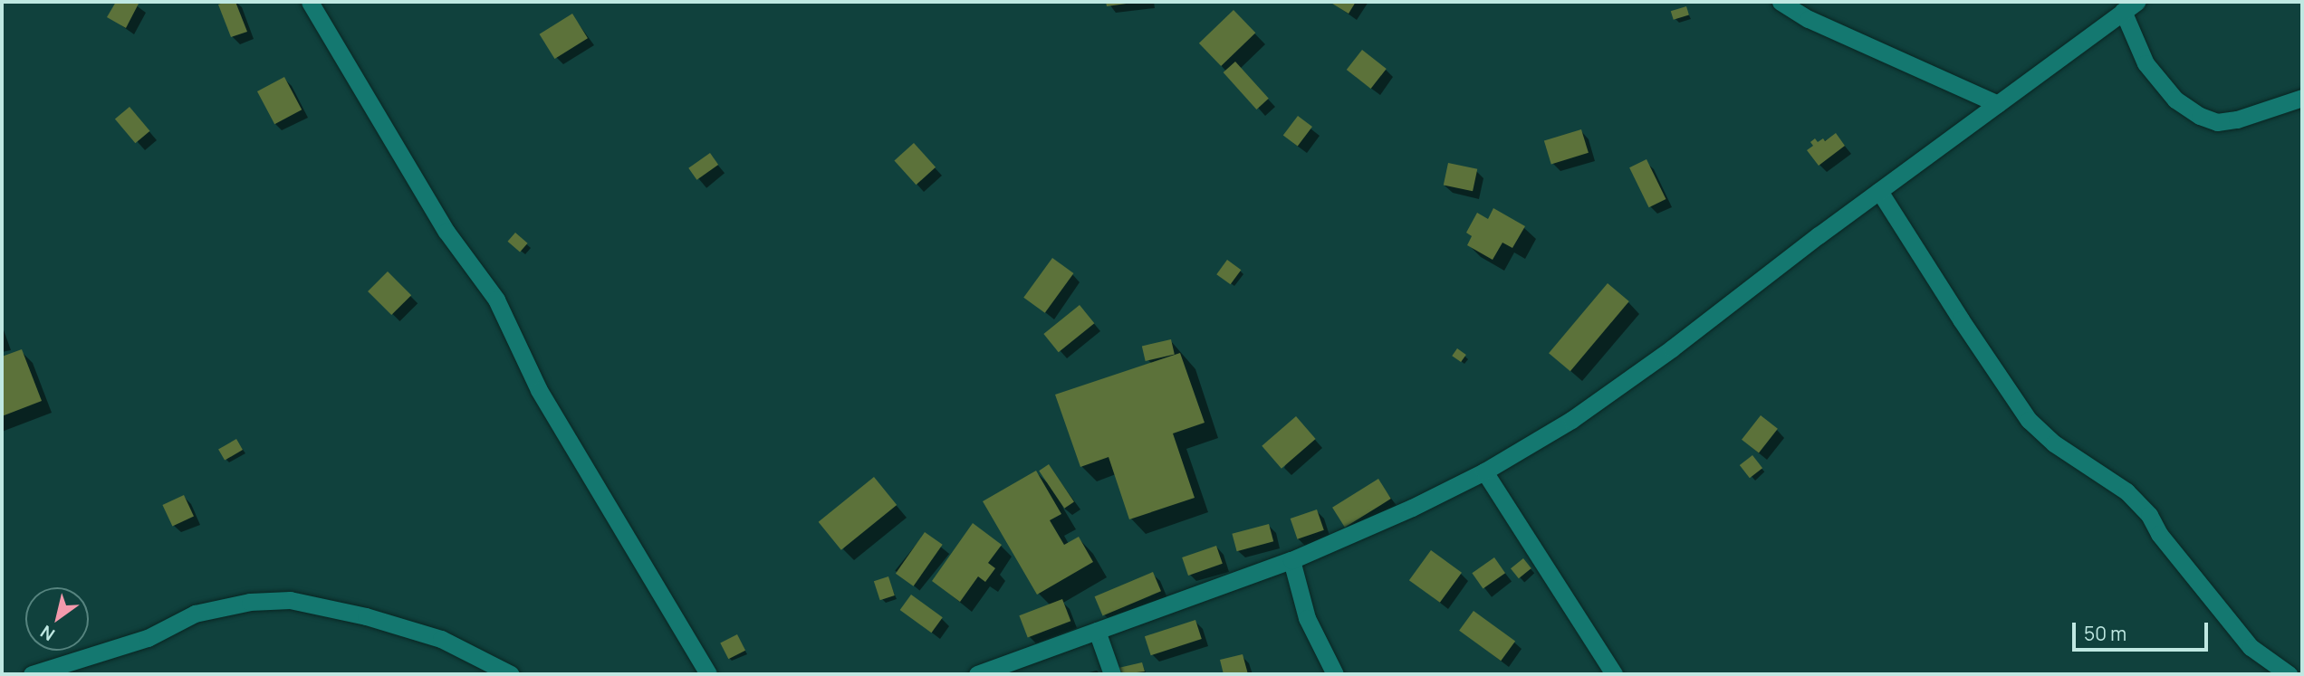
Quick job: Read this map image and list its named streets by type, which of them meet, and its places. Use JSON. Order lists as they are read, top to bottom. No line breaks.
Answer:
{"scale_bar":"50 m","north":"bottom left"}
